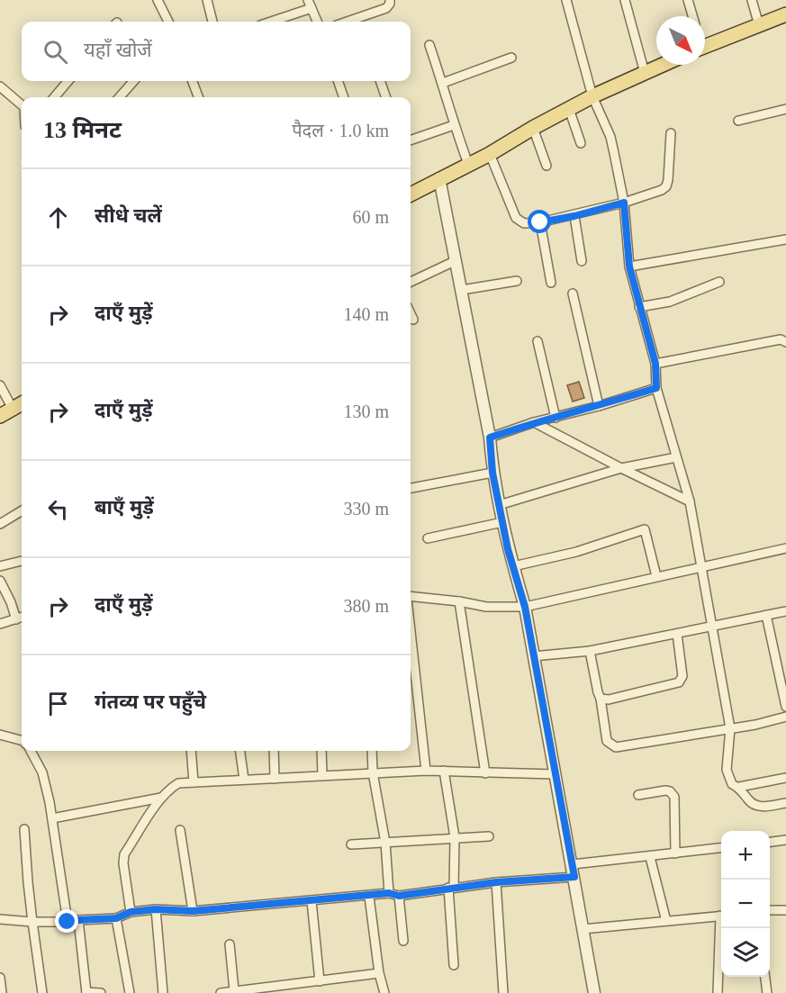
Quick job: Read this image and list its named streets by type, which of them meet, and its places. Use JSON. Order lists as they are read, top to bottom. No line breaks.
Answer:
{"north":"bottom right","page":{"search":"यहाँ खोजें","heading":["13 मिनट","पैदल · 1.0 km"],"list":[["सीधे चलें","60 m"],["दाएँ मुड़ें","140 m"],["दाएँ मुड़ें","130 m"],["बाएँ मुड़ें","330 m"],["दाएँ मुड़ें","380 m"],"गंतव्य पर पहुँचे"],"map_buttons":["+","−"]}}
